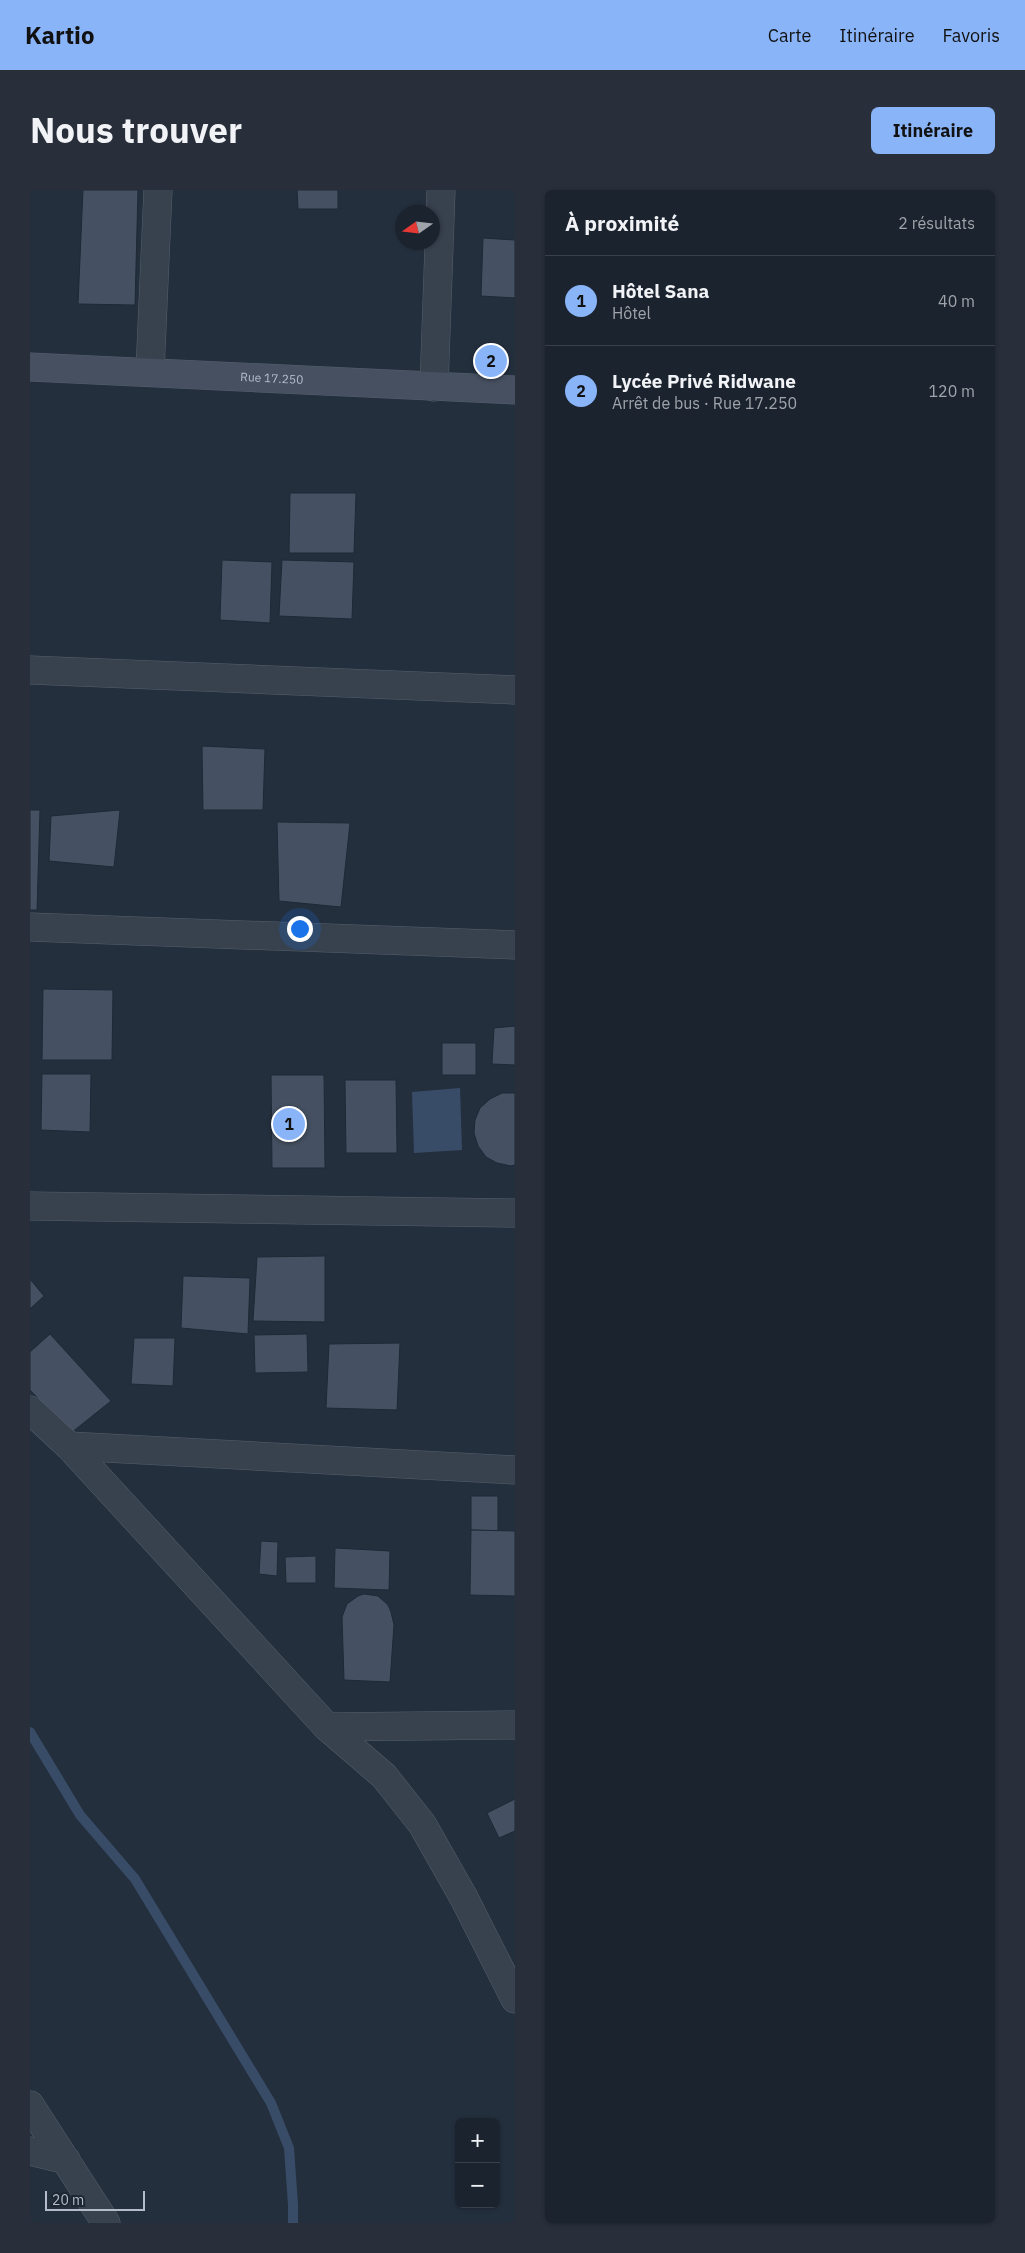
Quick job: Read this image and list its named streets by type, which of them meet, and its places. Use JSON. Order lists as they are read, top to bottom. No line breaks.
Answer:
{"streets":{"street":["Rue 17.250"]},"scale_bar":"20 m","north":"left","page":{"header":"Kartio","nav":["Carte","Itinéraire","Favoris"],"title":"Nous trouver","buttons":"Itinéraire","heading":["À proximité","2 résultats"],"list":[{"mark":"1","name":"Hôtel Sana","note":"Hôtel","value":"40 m"},{"mark":"2","name":"Lycée Privé Ridwane","note":"Arrêt de bus · Rue 17.250","value":"120 m"}],"pins":["2","1"],"map_buttons":["+","−"],"scale":"20 m"}}
